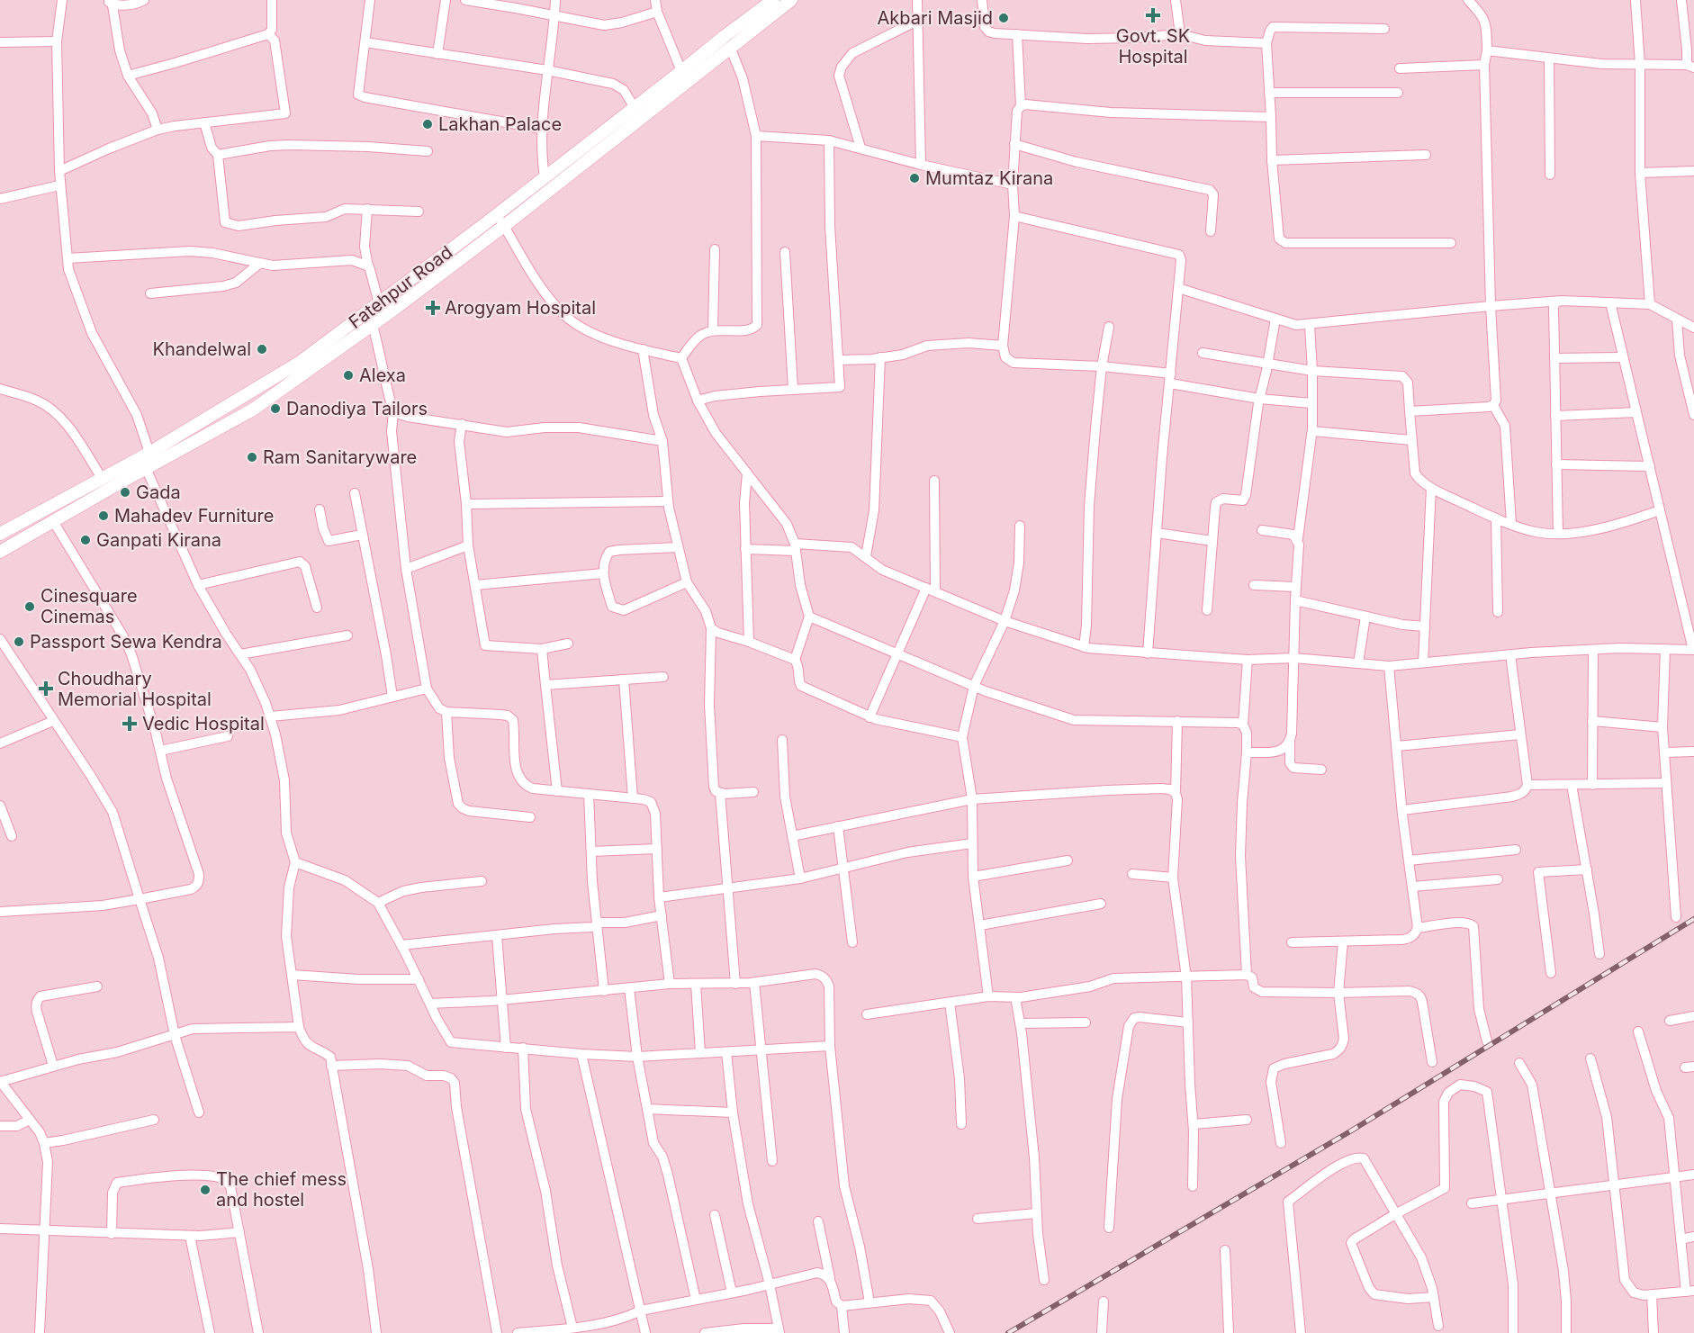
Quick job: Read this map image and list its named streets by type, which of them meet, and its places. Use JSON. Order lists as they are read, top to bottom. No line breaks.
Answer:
{"streets":{"street":["Fatehpur Road"]},"places":{"health":["Govt. SK Hospital","Arogyam Hospital","Choudhary Memorial Hospital","Vedic Hospital"],"other":["Akbari Masjid","Lakhan Palace","Mumtaz Kirana","Khandelwal","Alexa","Danodiya Tailors","Ram Sanitaryware","Gada","Mahadev Furniture","Ganpati Kirana","Cinesquare Cinemas","Passport Sewa Kendra","The chief mess and hostel"]}}
